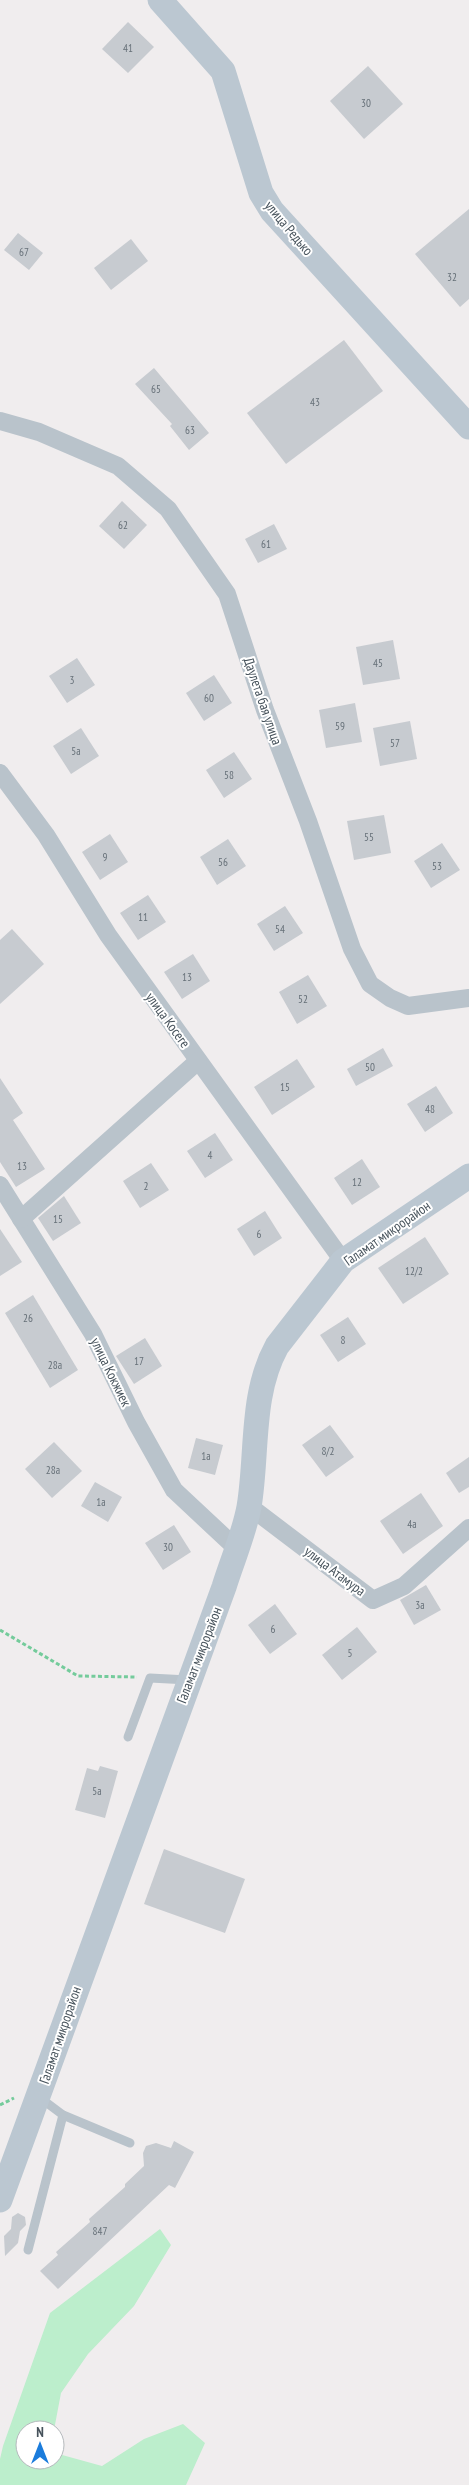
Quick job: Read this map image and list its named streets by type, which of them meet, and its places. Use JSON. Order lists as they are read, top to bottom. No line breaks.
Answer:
{"streets":{"street":["улица Редько","Даулета бая улица","улица Косеге","Галамат микрорайон","улица Кокжиек","улица Атамура"]},"crossings":[["улица Косеге","Галамат микрорайон"],["Галамат микрорайон","улица Кокжиек"],["Галамат микрорайон","улица Атамура"]],"house_numbers":["41","30","67","32","65","43","63","62","61","45","3","60","59","57","5а","58","55","9","56","53","11","54","13","52","50","15","48","4","13","12","2","15","6","12/2","26","8","17","28а","8/2","1а","28а","1а","4а","30","3а","6","5","5а","847"],"north":"top"}
